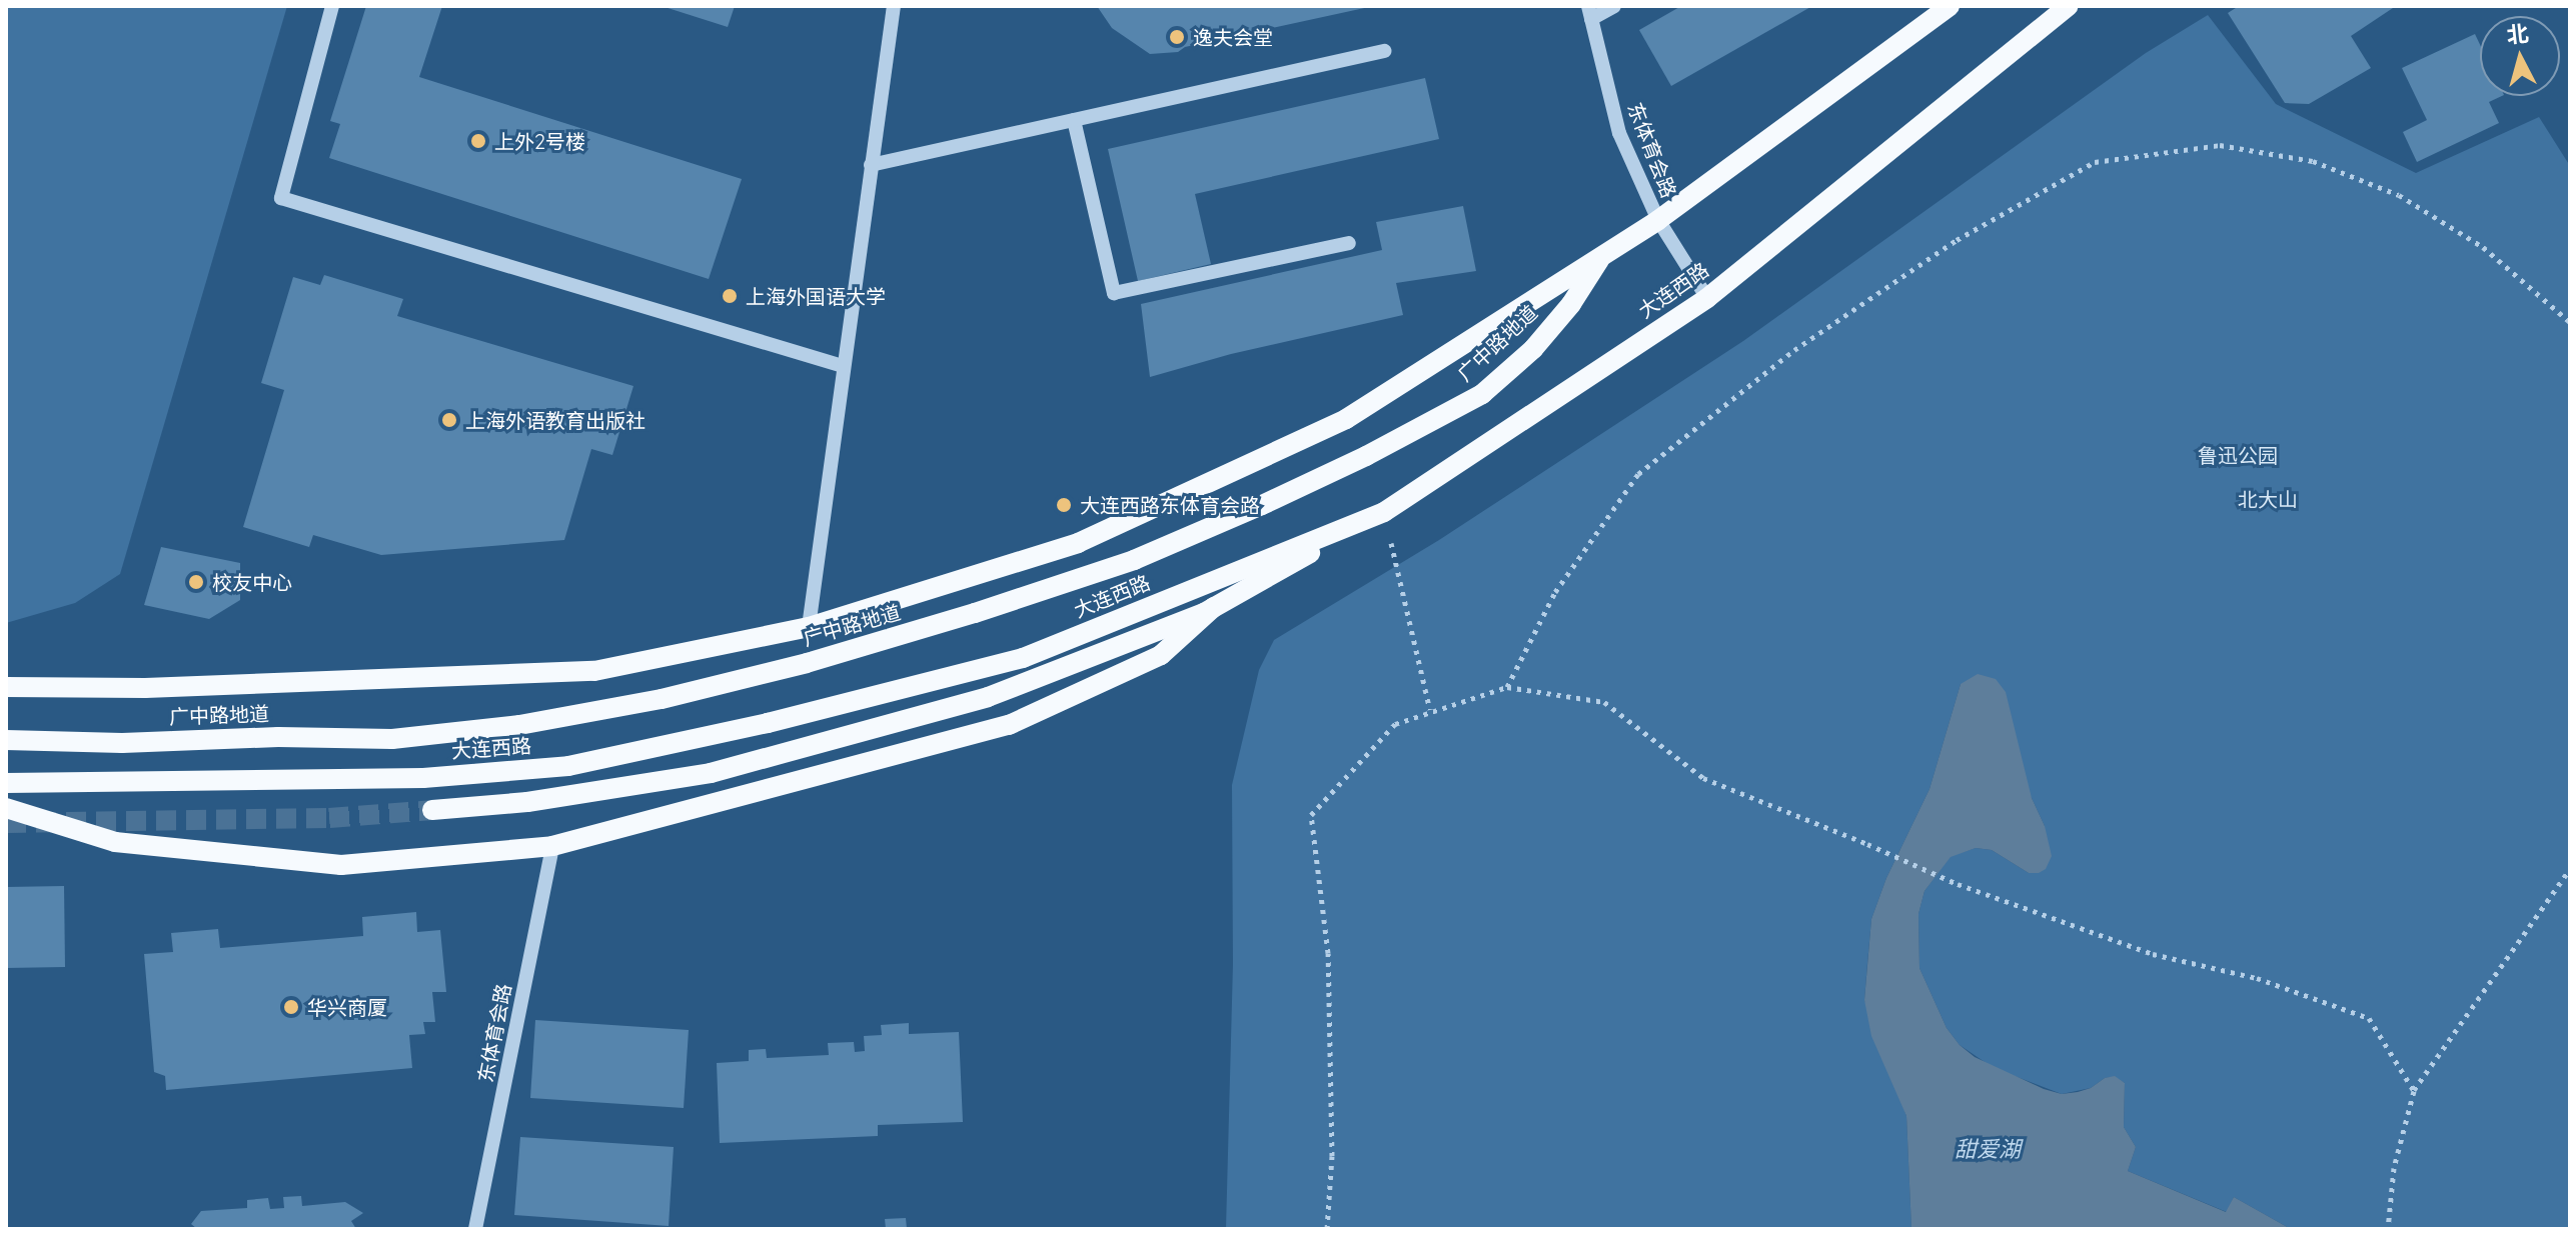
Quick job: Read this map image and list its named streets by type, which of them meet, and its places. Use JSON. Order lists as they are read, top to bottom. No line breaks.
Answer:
{"streets":{"main road":["大连西路","广中路地道"],"street":["东体育会路"]},"crossings":[["东体育会路","大连西路"]],"water":["甜爱湖"],"parks":["鲁迅公园","北大山"],"places":["逸夫会堂","上外2号楼","上海外国语大学","上海外语教育出版社","大连西路东体育会路","校友中心","华兴商厦"],"north":"top"}
